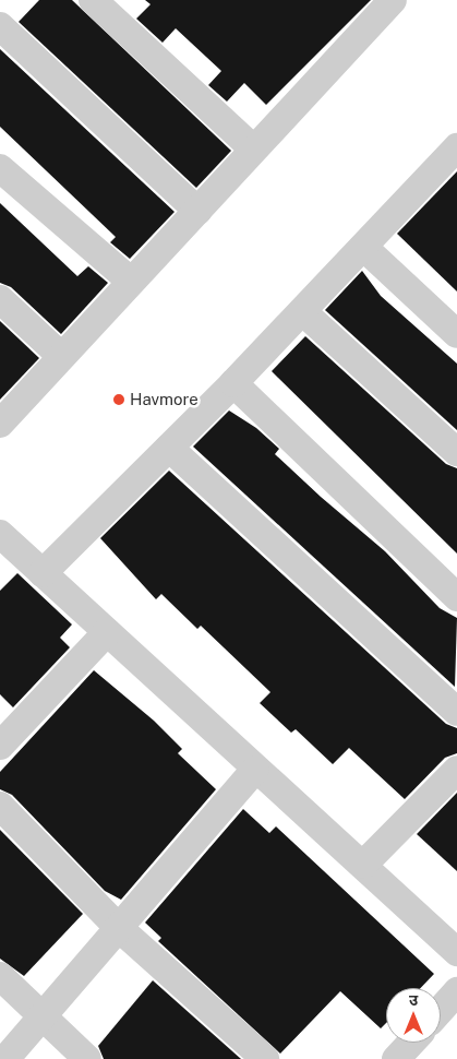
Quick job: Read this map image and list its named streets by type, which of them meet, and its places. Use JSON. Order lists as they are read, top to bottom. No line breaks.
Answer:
{"places":["Havmore"],"north":"top"}
